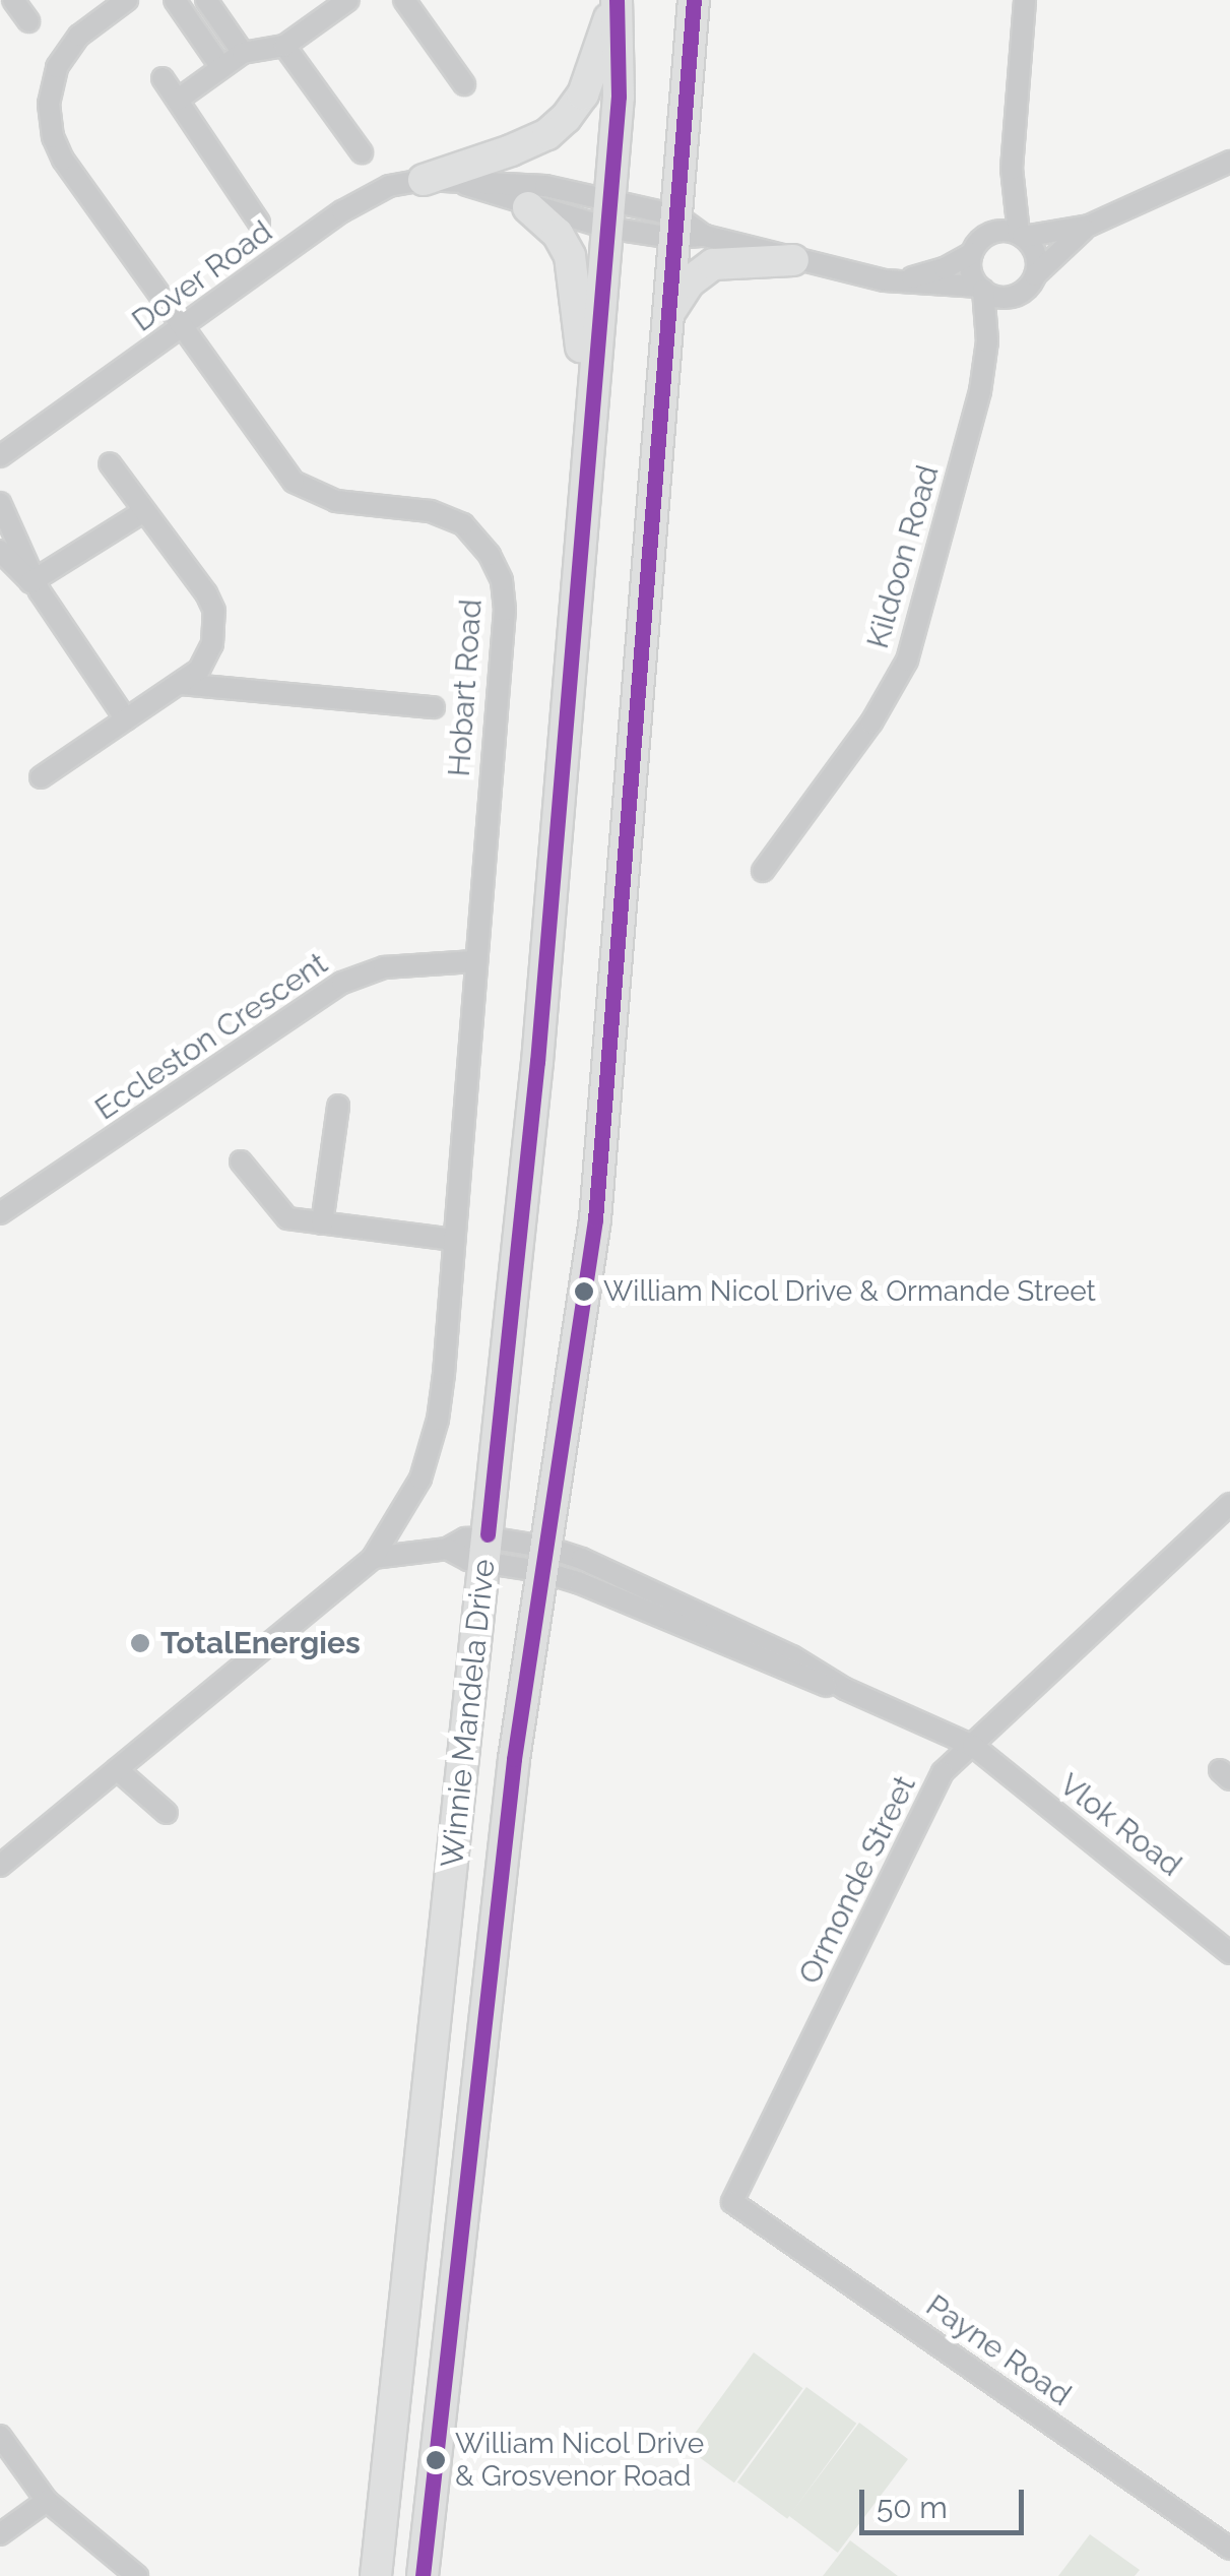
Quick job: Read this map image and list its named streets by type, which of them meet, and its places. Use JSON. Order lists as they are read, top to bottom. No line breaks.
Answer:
{"streets":{"main road":["Winnie Mandela Drive"],"street":["Dover Road","Kildoon Road","Hobart Road","Eccleston Crescent","Vlok Road","Ormonde Street","Payne Road"]},"crossings":[["Dover Road","Hobart Road"],["Dover Road","Winnie Mandela Drive"],["Hobart Road","Eccleston Crescent"],["Winnie Mandela Drive","Vlok Road"],["Vlok Road","Ormonde Street"],["Ormonde Street","Payne Road"]],"places":["William Nicol Drive & Ormande Street","TotalEnergies","William Nicol Drive & Grosvenor Road"],"scale_bar":"50 m"}
